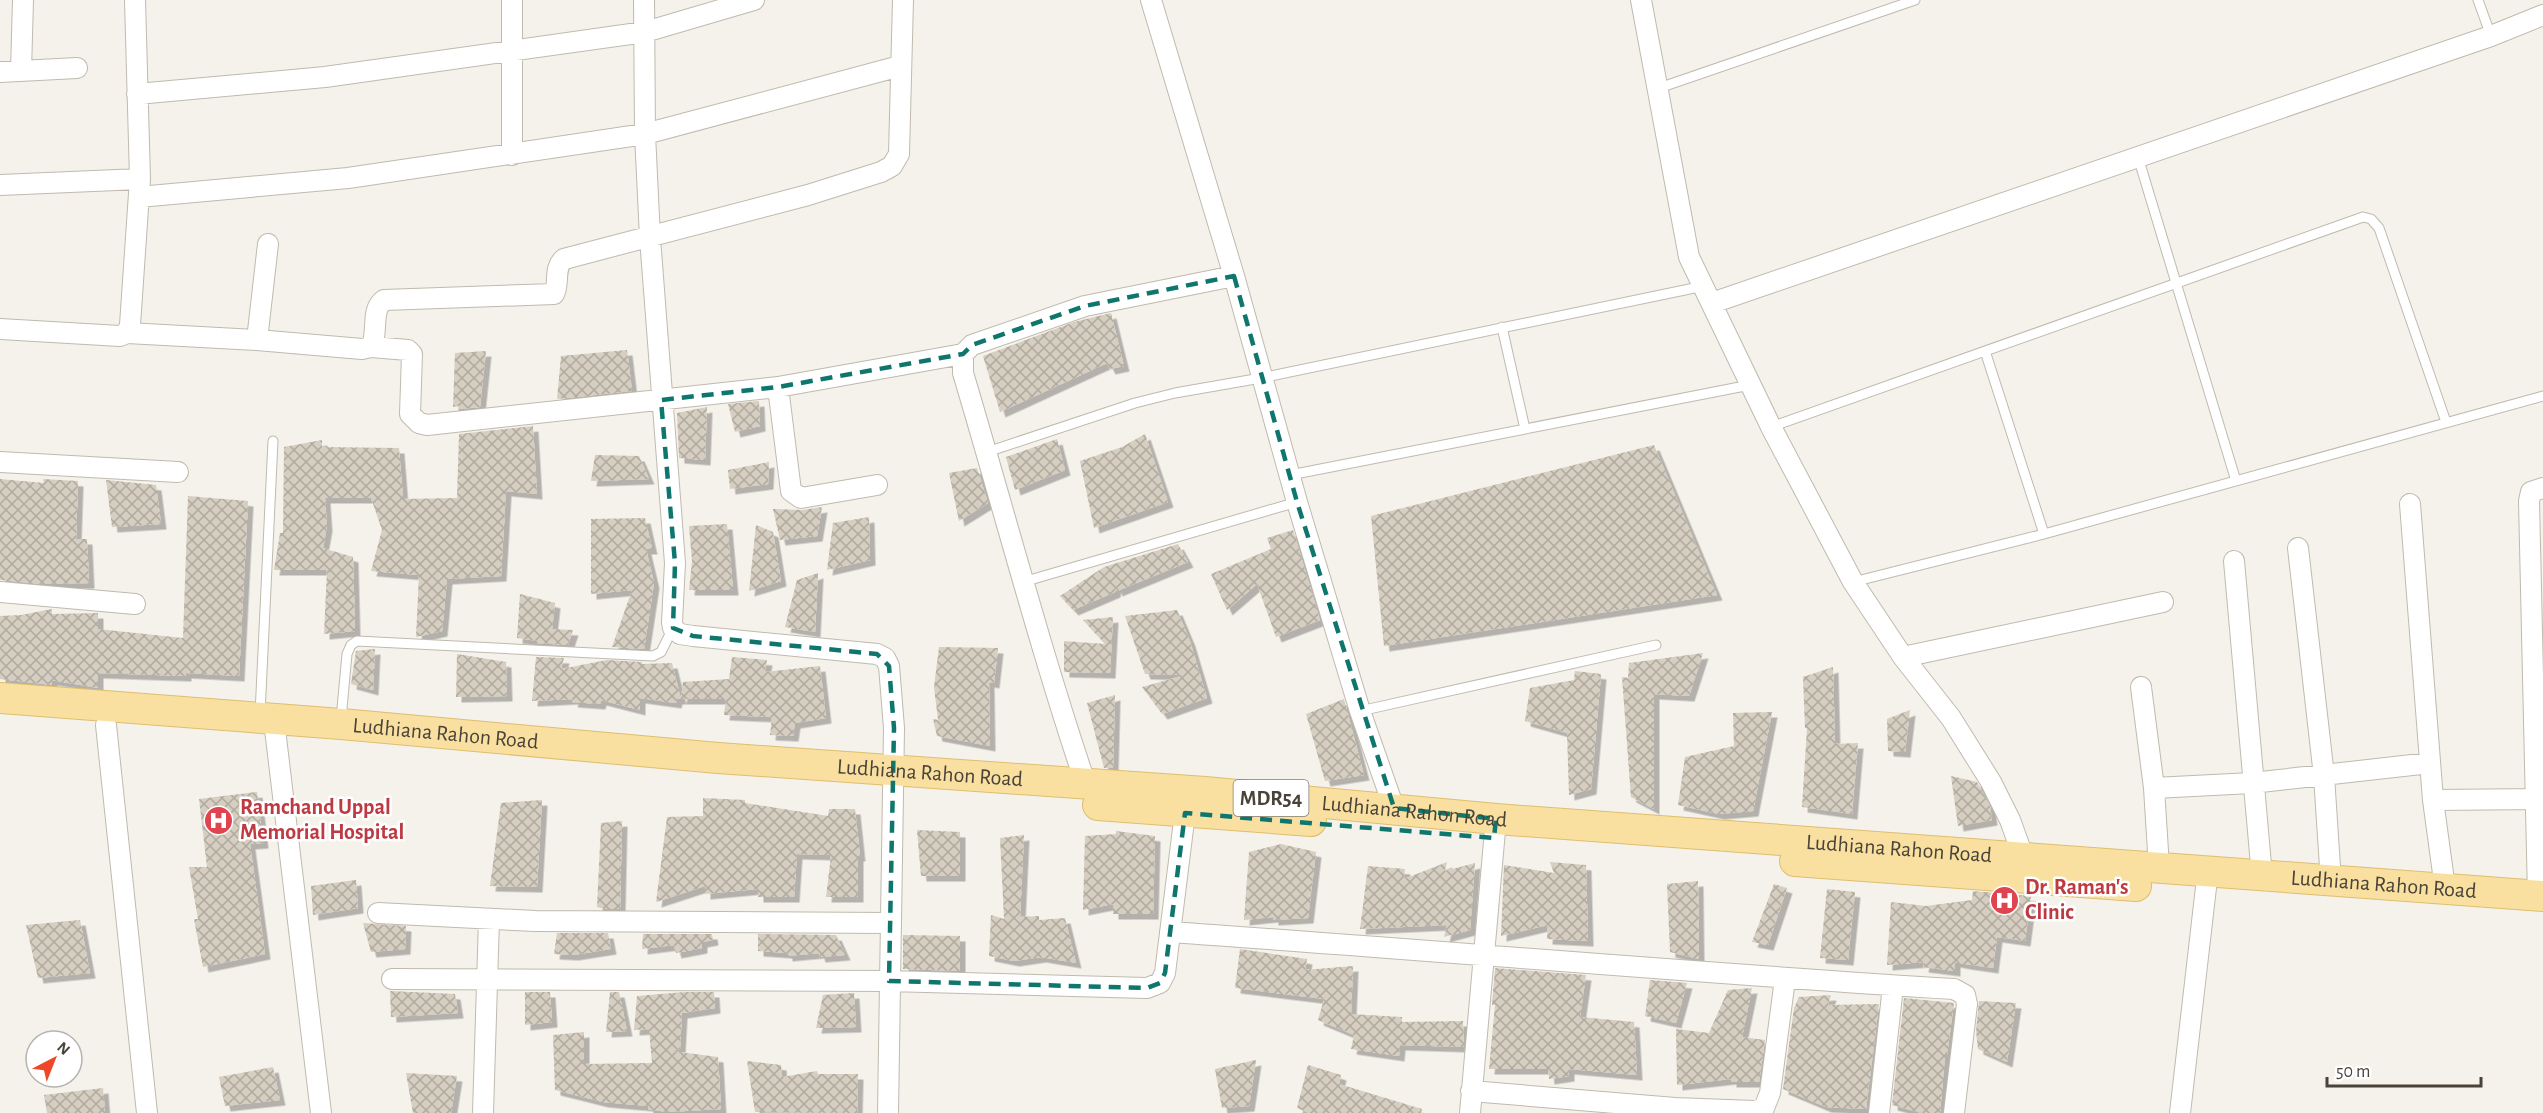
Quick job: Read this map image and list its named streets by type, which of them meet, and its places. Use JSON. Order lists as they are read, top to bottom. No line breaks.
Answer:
{"streets":{"main road":["Ludhiana Rahon Road","MDR54"]},"places":{"hospital":["Ramchand Uppal Memorial Hospital","Dr. Raman's Clinic"]},"scale_bar":"50 m","north":"top right"}
